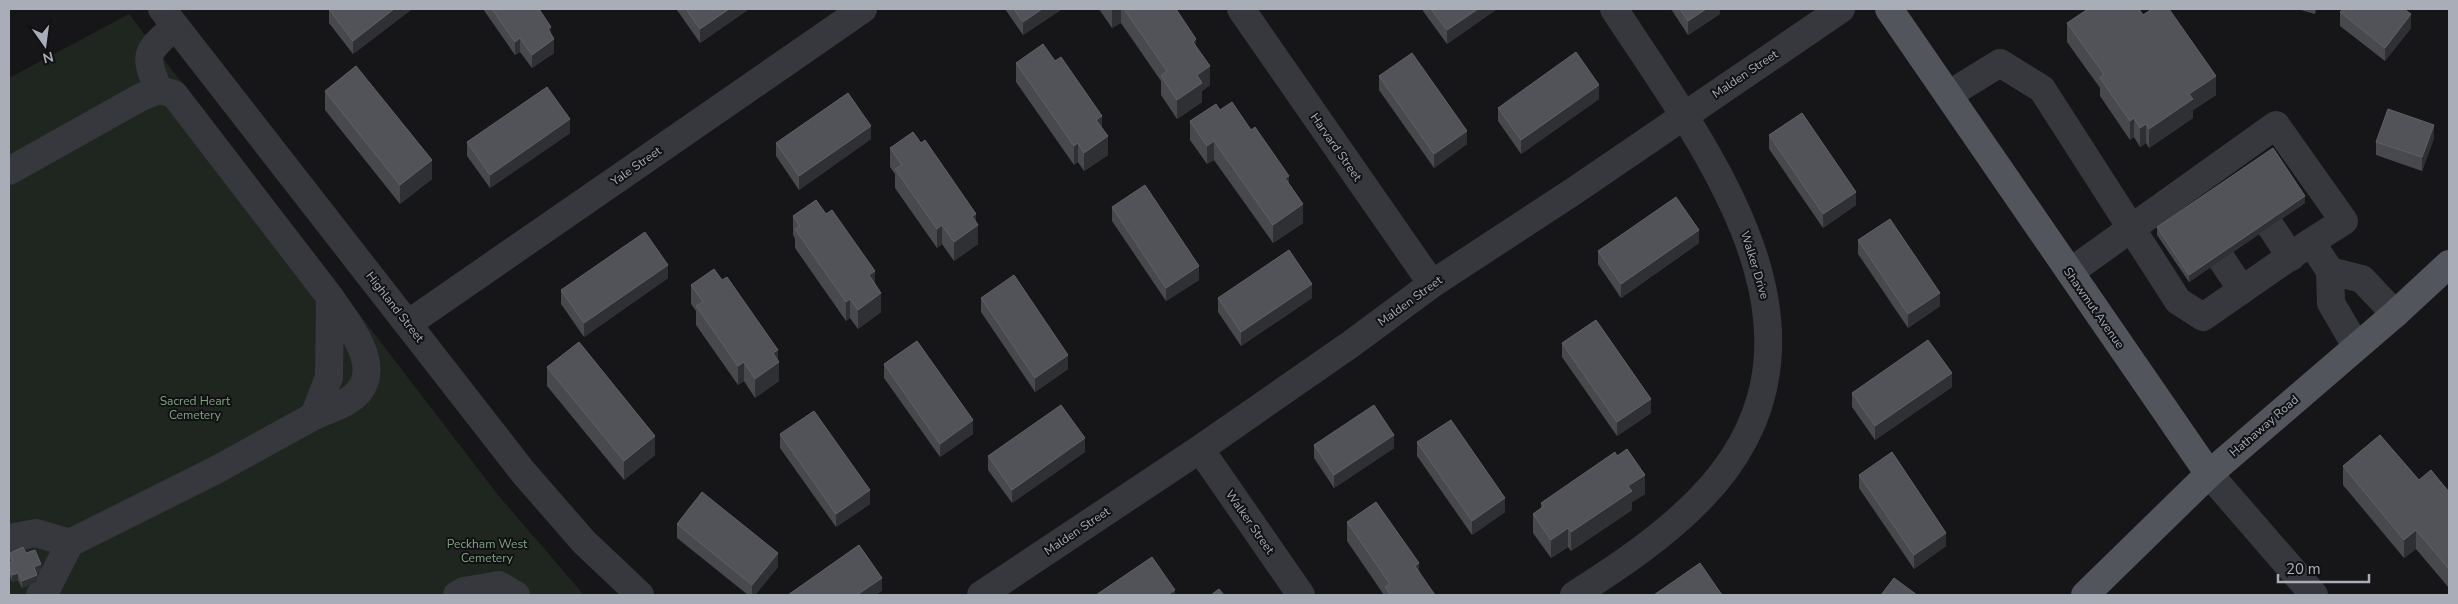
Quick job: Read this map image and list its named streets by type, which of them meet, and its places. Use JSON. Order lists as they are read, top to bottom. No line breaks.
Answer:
{"streets":{"main road":["Shawmut Avenue","Hathaway Road"],"street":["Malden Street","Harvard Street","Yale Street","Walker Drive","Highland Street","Walker Street"]},"crossings":[["Malden Street","Harvard Street"],["Malden Street","Walker Drive"],["Malden Street","Walker Street"],["Yale Street","Highland Street"],["Shawmut Avenue","Hathaway Road"]],"parks":["Sacred Heart Cemetery","Peckham West Cemetery"],"scale_bar":"20 m","north":"bottom"}
